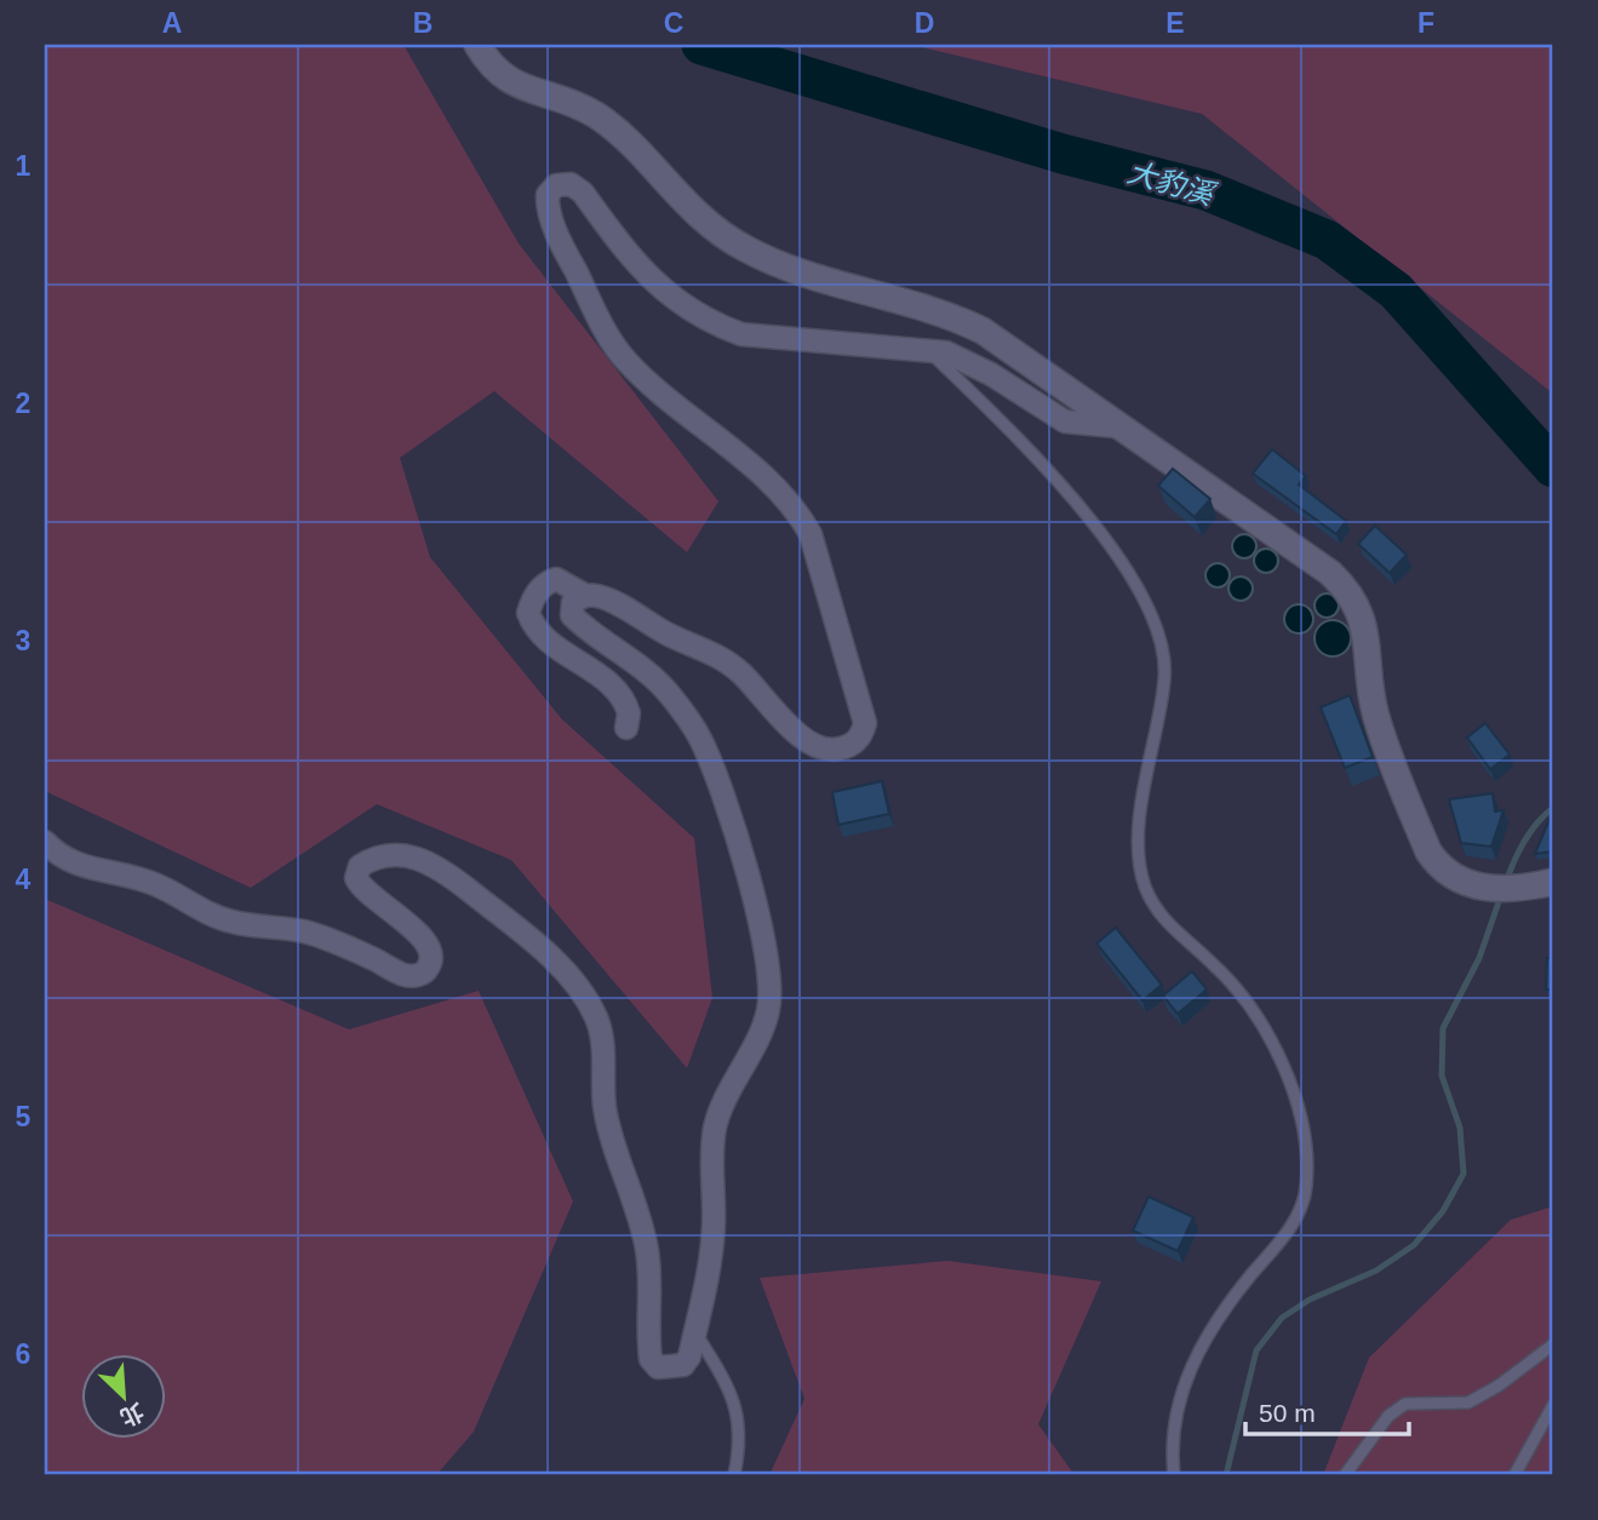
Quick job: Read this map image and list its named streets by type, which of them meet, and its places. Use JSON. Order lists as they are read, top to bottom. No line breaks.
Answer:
{"water":["大豹溪"],"scale_bar":"50 m","north":"bottom right","grid":{"columns":["A","B","C","D","E","F"],"rows":["1","2","3","4","5","6"]}}
